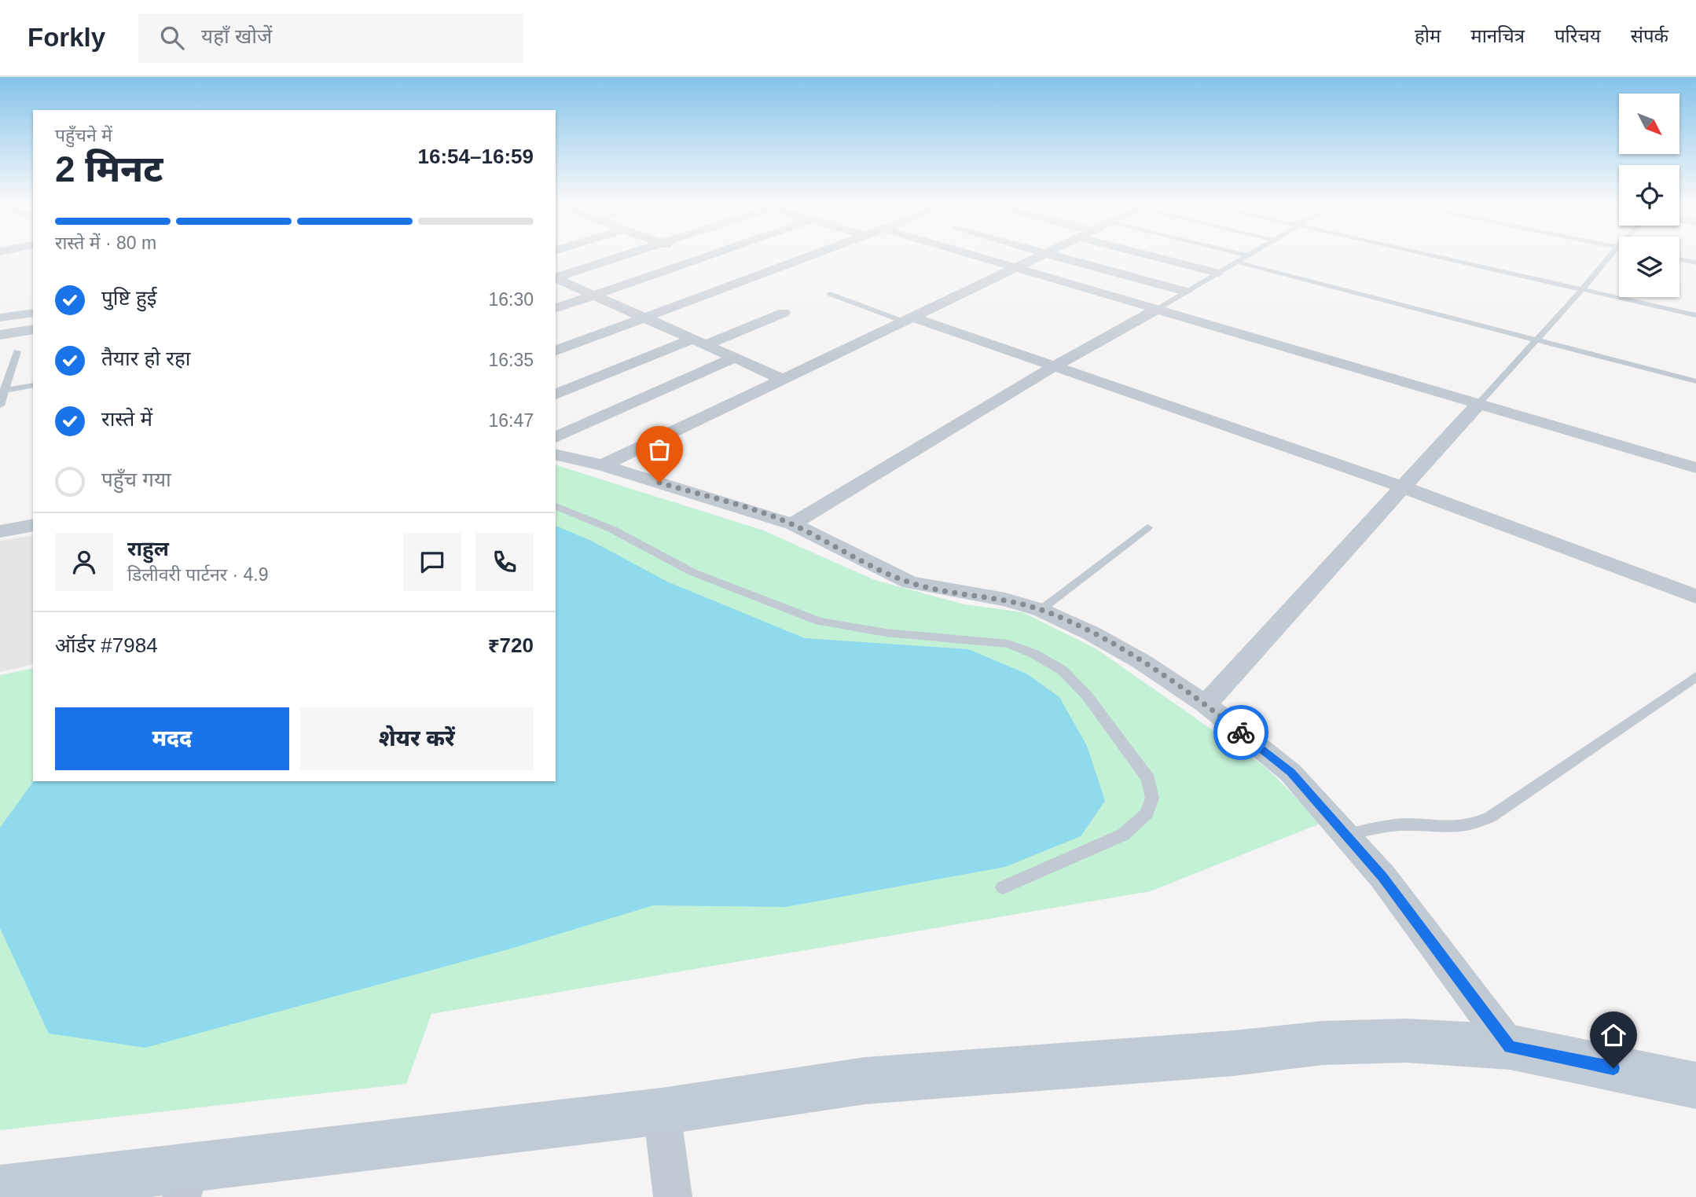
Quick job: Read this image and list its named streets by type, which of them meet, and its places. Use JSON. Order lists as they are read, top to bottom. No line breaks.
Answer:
{"north":"bottom right","page":{"header":"Forkly","search":"यहाँ खोजें","nav":["होम","मानचित्र","परिचय","संपर्क"],"heading":["2 मिनट","पहुँचने में","16:54–16:59"],"panel":["राहुल","डिलीवरी पार्टनर · 4.9","ऑर्डर #7984","₹720"],"bar":"रास्ते में · 80 m","list":[["पुष्टि हुई","16:30"],["तैयार हो रहा","16:35"],["रास्ते में","16:47"],"पहुँच गया"],"buttons":["मदद","शेयर करें"]}}
